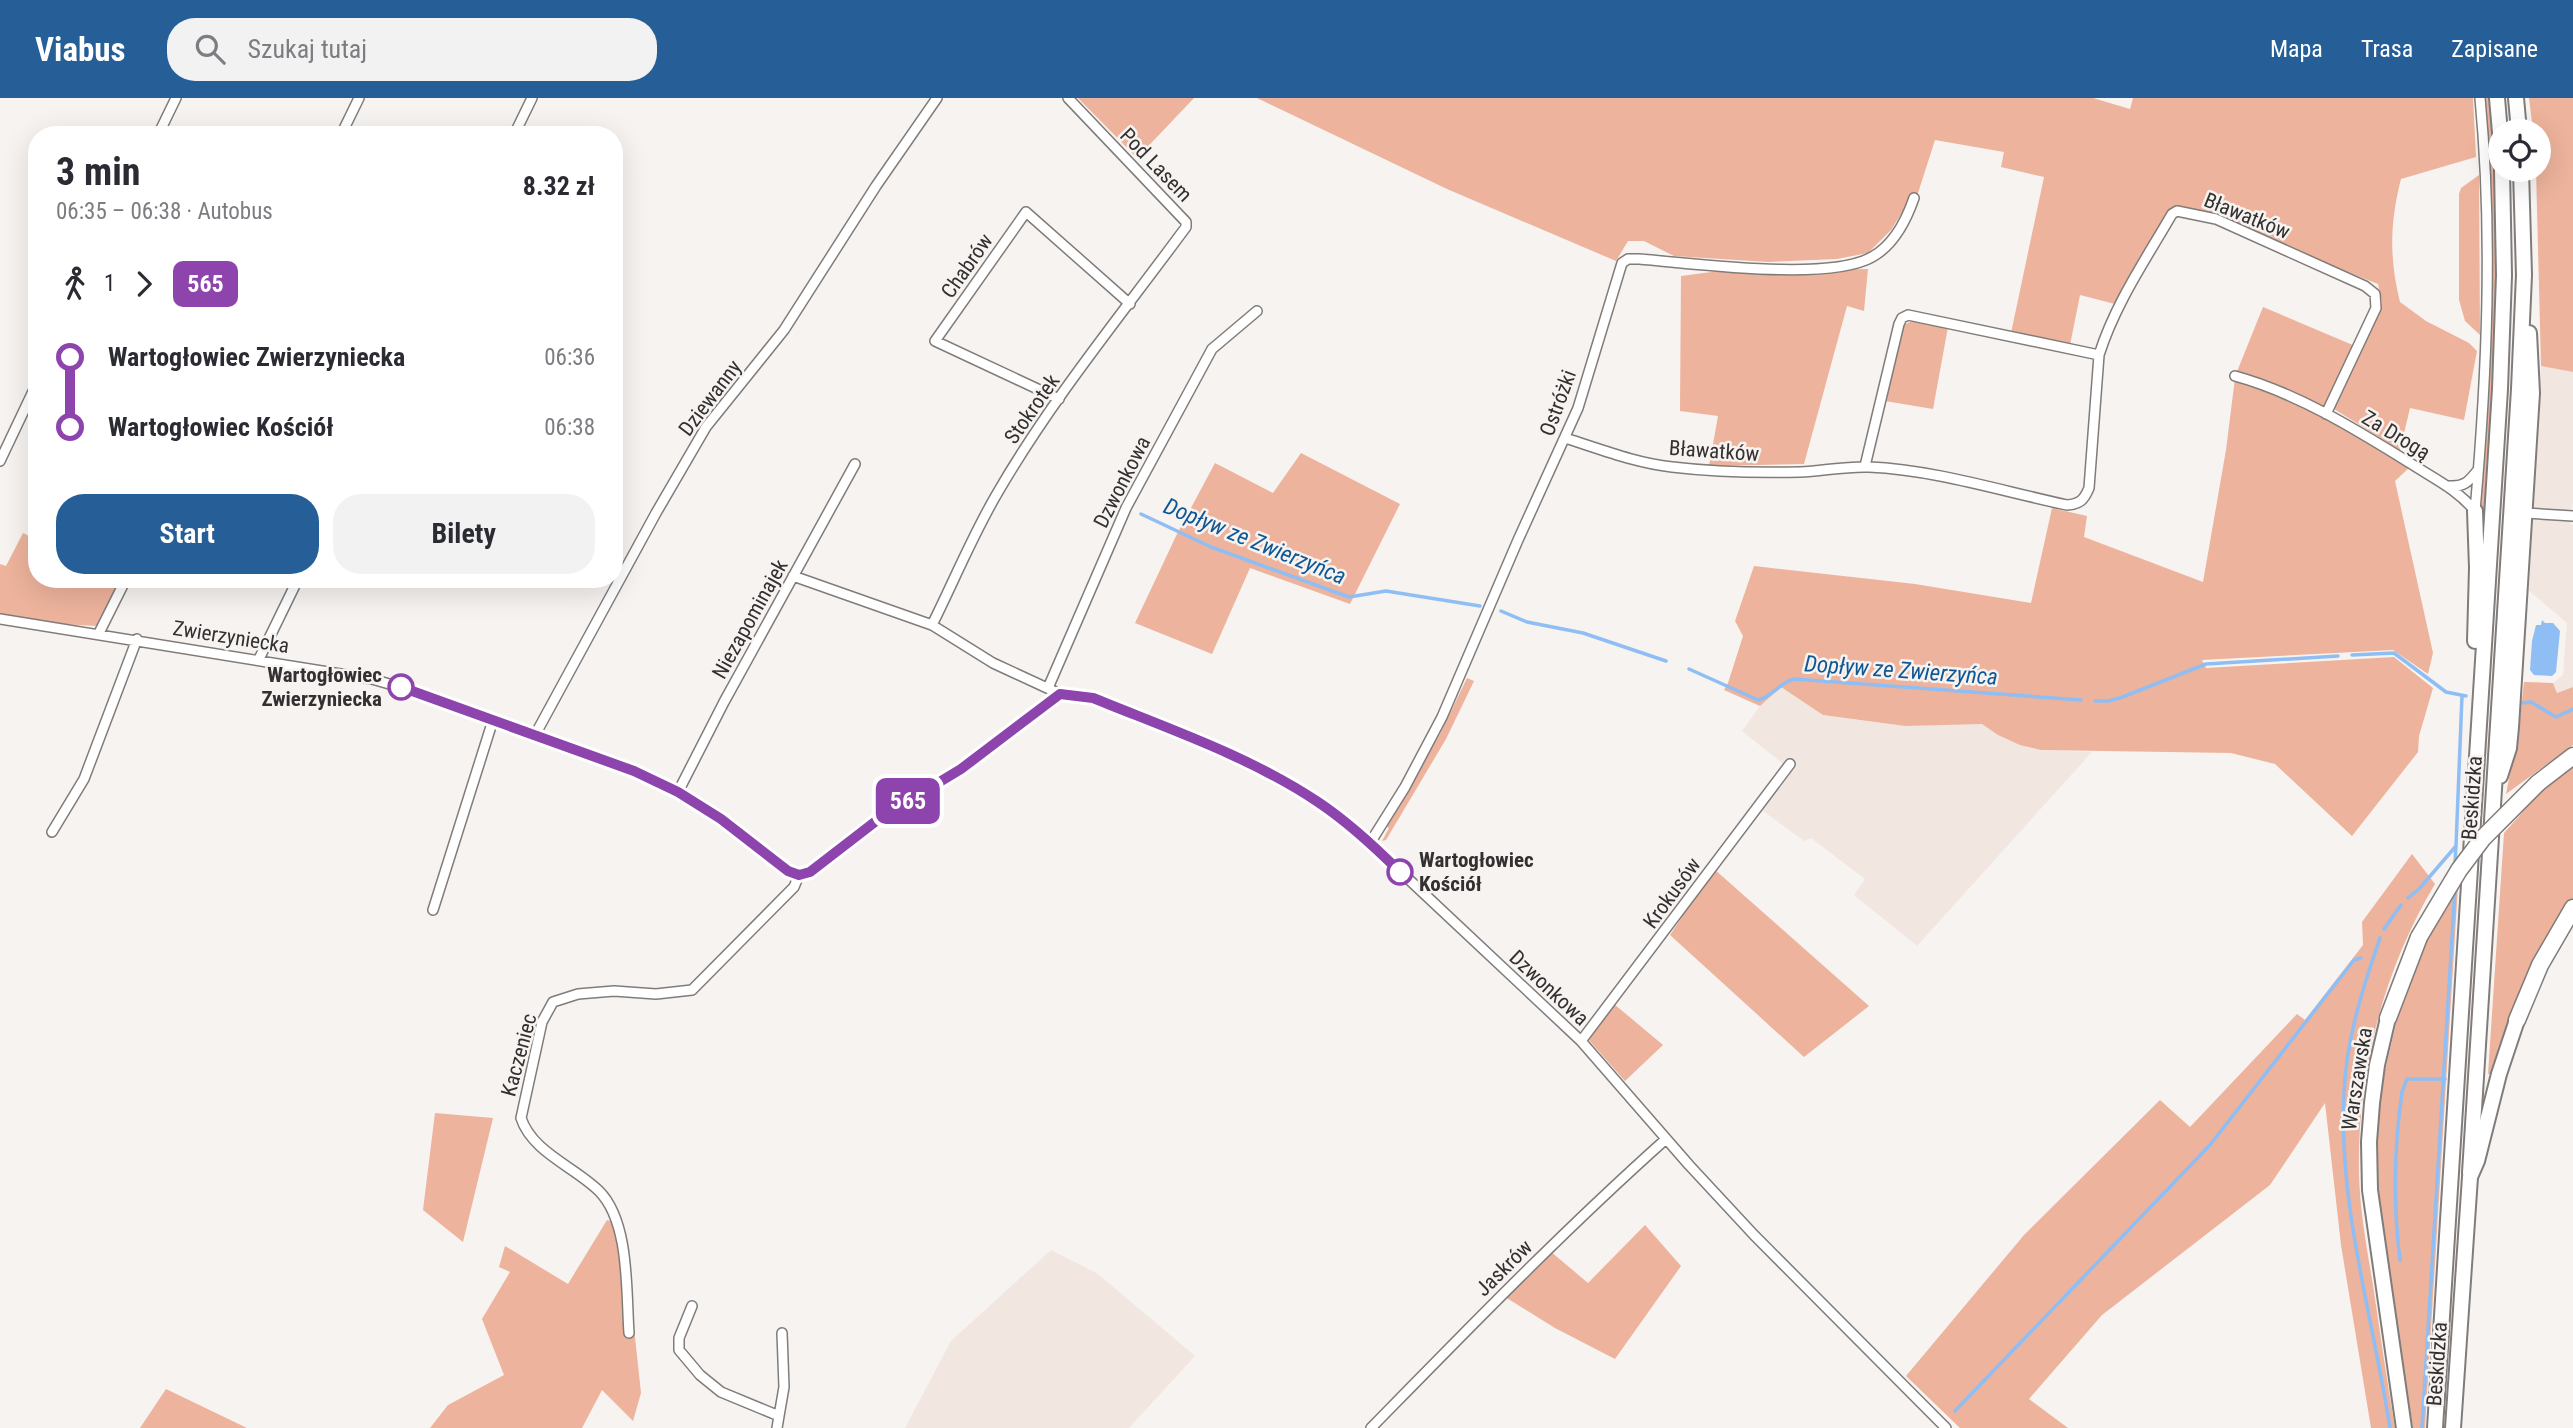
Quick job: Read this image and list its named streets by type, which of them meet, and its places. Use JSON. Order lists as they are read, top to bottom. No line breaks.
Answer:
{"streets":{"highway":["Warszawska"],"main road":["Beskidzka"],"street":["Pod Lasem","Bławatków","Chabrów","Dziewanny","Ostróżki","Stokrotek","Za Drogą","Dzwonkowa","Niezapominajek","Zwierzyniecka","Krokusów","Kaczeniec","Jaskrów"]},"crossings":[["Pod Lasem","Stokrotek"],["Bławatków","Ostróżki"],["Bławatków","Za Drogą"],["Chabrów","Stokrotek"],["Dziewanny","Zwierzyniecka"],["Ostróżki","Dzwonkowa"],["Stokrotek","Dzwonkowa"],["Dzwonkowa","Niezapominajek"],["Dzwonkowa","Krokusów"],["Dzwonkowa","Jaskrów"],["Niezapominajek","Zwierzyniecka"],["Zwierzyniecka","Kaczeniec"]],"water":["Dopływ ze Zwierzyńca"],"places":["Wartogłowiec Zwierzyniecka","Wartogłowiec Kościół"],"lines":["bus line 565"],"page":{"header":"Viabus","search":"Szukaj tutaj","nav":["Mapa","Trasa","Zapisane"],"on_map":"565","heading":["3 min","06:35 – 06:38 · Autobus","8.32 zł"],"legs":["1","565"],"list":[{"name":"Wartogłowiec Zwierzyniecka","value":"06:36"},{"name":"Wartogłowiec Kościół","value":"06:38"}],"buttons":["Start","Bilety"]}}
